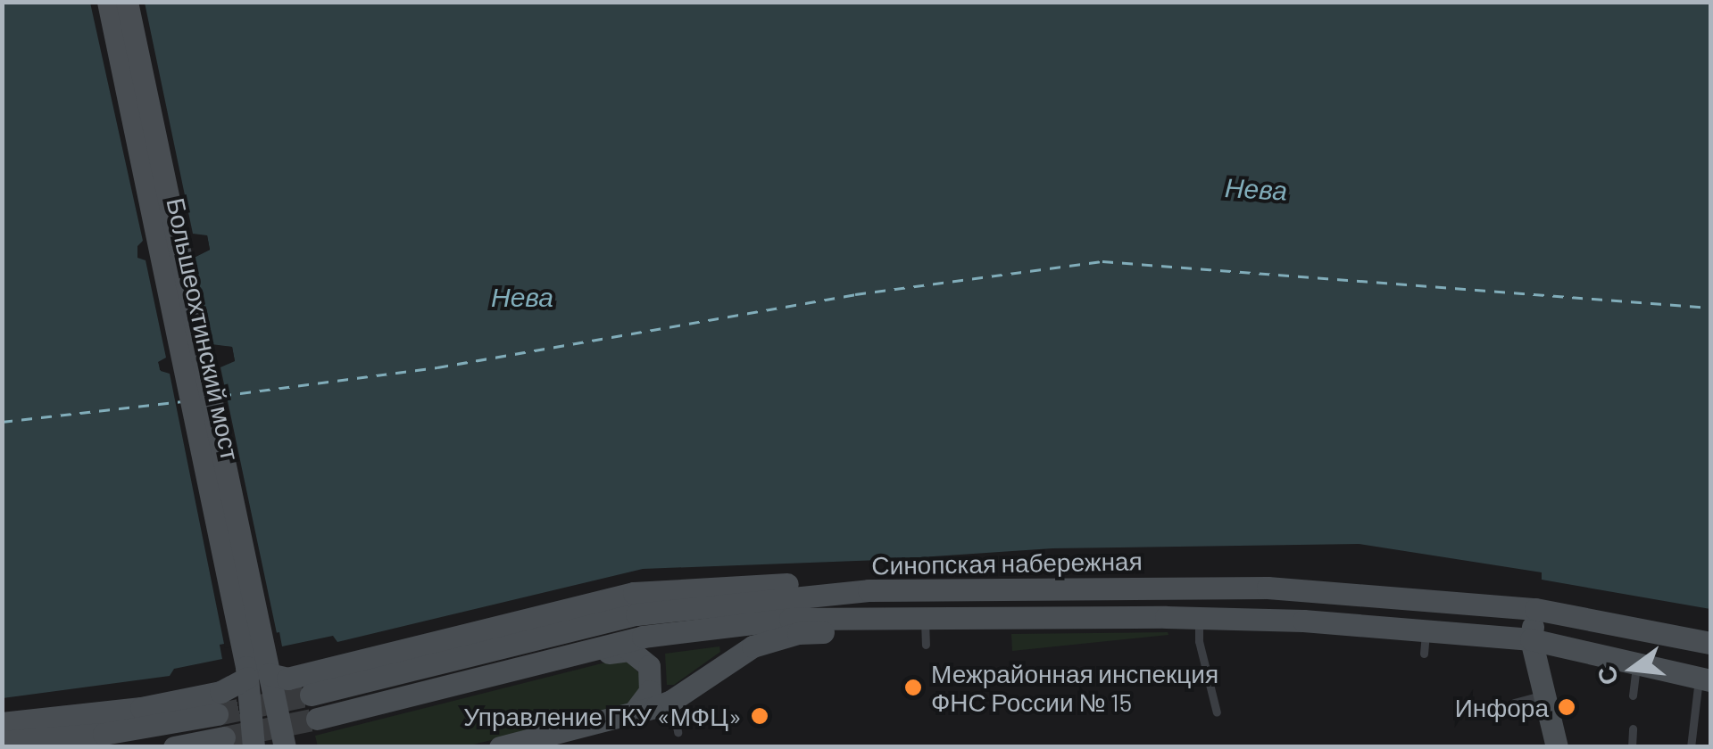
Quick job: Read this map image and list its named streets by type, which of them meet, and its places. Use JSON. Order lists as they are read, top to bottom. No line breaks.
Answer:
{"streets":{"main road":["Большеохтинский мост","Синопская набережная"]},"water":["Нева"],"places":["Межрайонная инспекция ФНС России № 15","Инфора","Управление ГКУ «МФЦ»"],"north":"left"}
